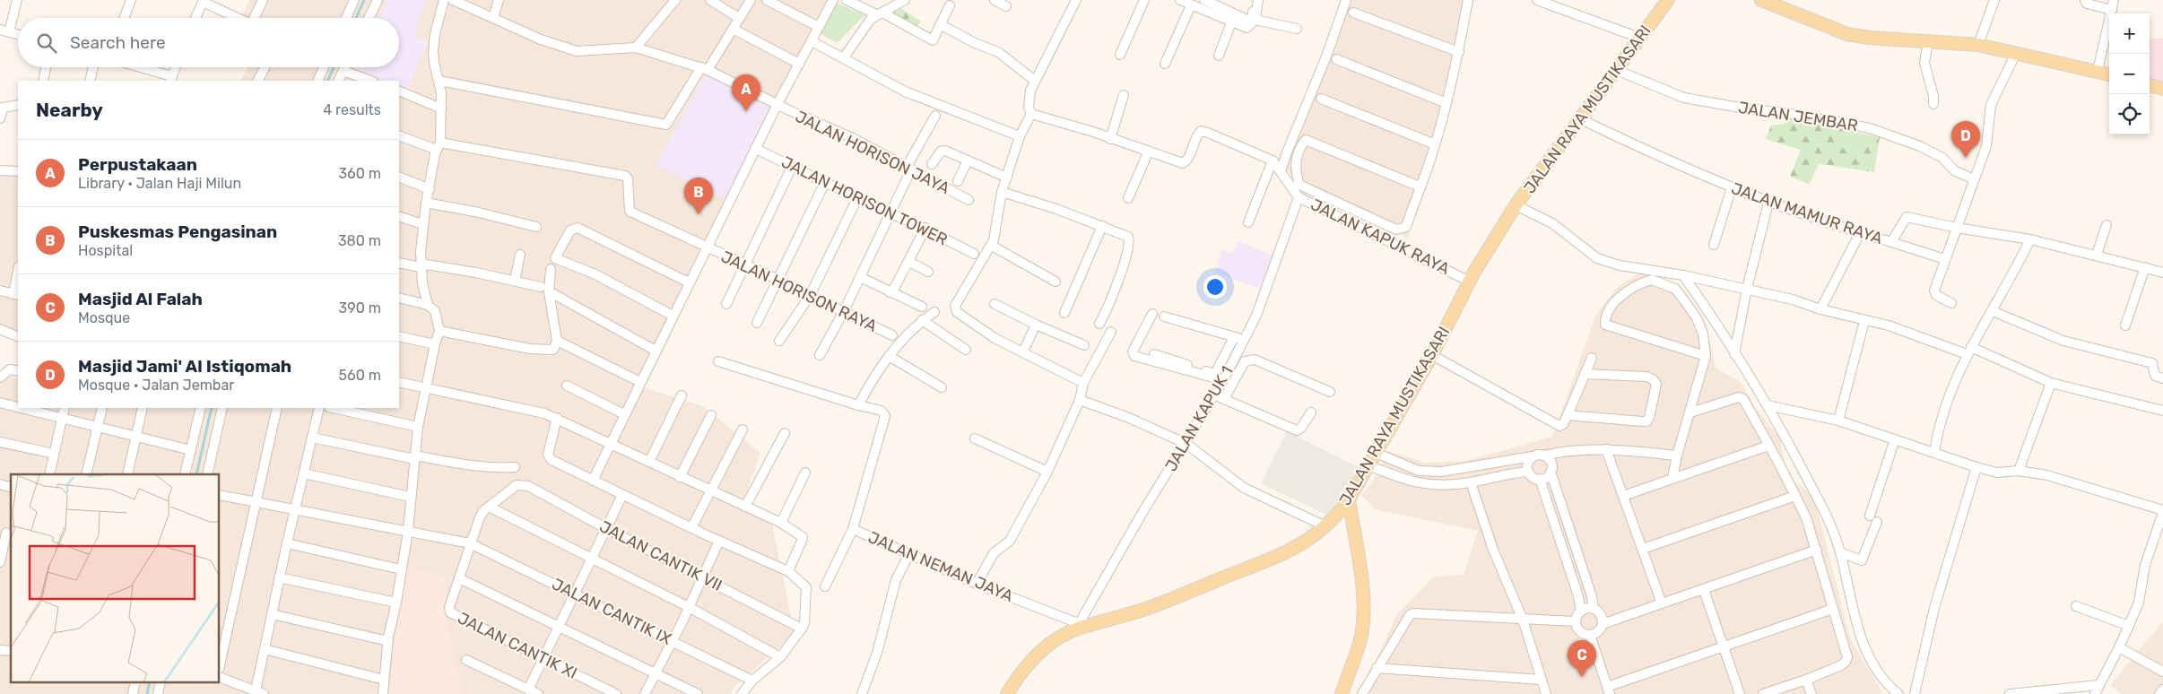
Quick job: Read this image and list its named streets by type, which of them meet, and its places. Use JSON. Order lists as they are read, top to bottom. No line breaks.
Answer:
{"streets":{"main road":["JALAN RAYA MUSTIKASARI"],"street":["JALAN JEMBAR","JALAN HORISON JAYA","JALAN HORISON TOWER","JALAN MAMUR RAYA","JALAN KAPUK RAYA","JALAN HORISON RAYA","JALAN KAPUK 1","JALAN CANTIK VII","JALAN NEMAN JAYA","JALAN CANTIK IX","JALAN CANTIK XI"]},"crossings":[["JALAN RAYA MUSTIKASARI","JALAN JEMBAR"],["JALAN RAYA MUSTIKASARI","JALAN MAMUR RAYA"],["JALAN RAYA MUSTIKASARI","JALAN KAPUK RAYA"],["JALAN RAYA MUSTIKASARI","JALAN KAPUK 1"],["JALAN RAYA MUSTIKASARI","JALAN NEMAN JAYA"],["JALAN KAPUK RAYA","JALAN KAPUK 1"],["JALAN KAPUK 1","JALAN NEMAN JAYA"]],"page":{"map_buttons":["+","−"],"search":"Search here","pins":["A","D","B","C"],"heading":["Nearby","4 results"],"list":[{"mark":"A","name":"Perpustakaan","note":"Library · Jalan Haji Milun","value":"360 m"},{"mark":"B","name":"Puskesmas Pengasinan","note":"Hospital","value":"380 m"},{"mark":"C","name":"Masjid Al Falah","note":"Mosque","value":"390 m"},{"mark":"D","name":"Masjid Jami' Al Istiqomah","note":"Mosque · Jalan Jembar","value":"560 m"}]}}
